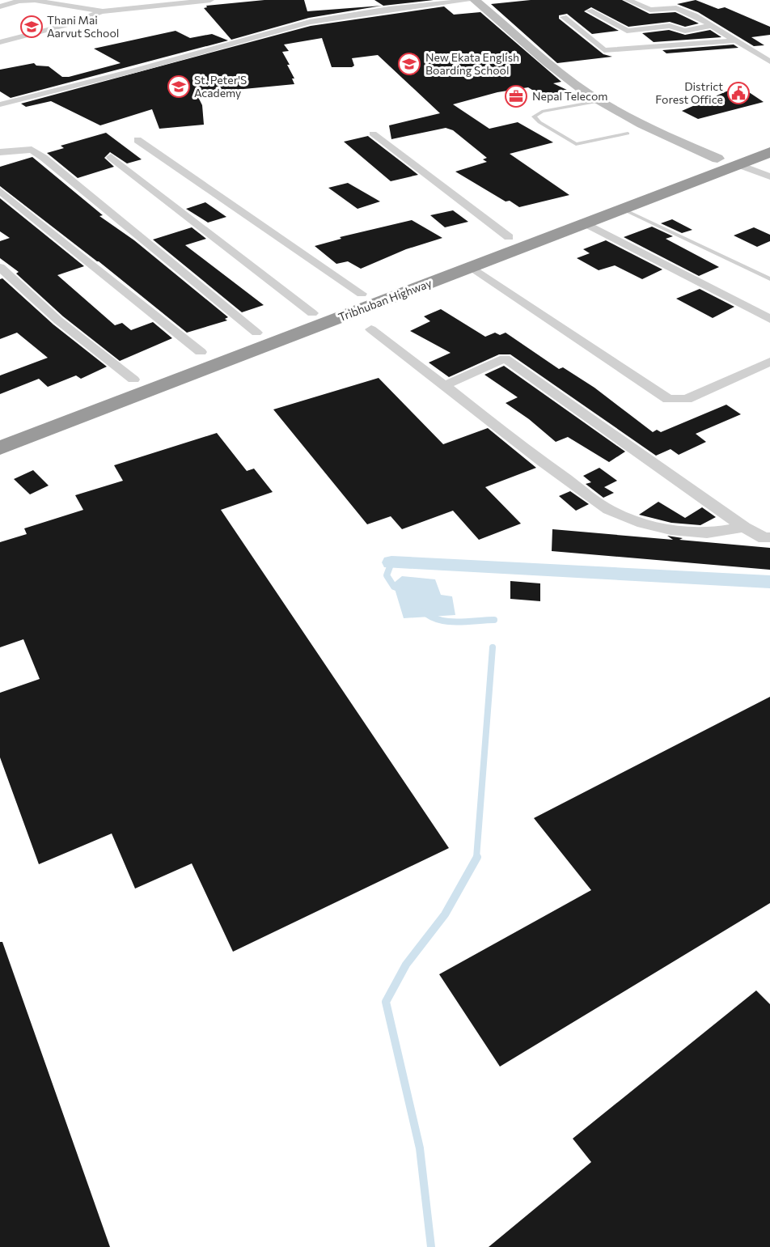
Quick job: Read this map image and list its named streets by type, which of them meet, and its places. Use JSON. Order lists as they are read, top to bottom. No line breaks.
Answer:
{"streets":{"highway":["Tribhuban Highway"]},"places":{"school or university":["Thani Mai Aarvut School","New Ekata English Boarding School","St. Peter'S Academy"],"public building":["District Forest Office"],"office":["Nepal Telecom"]}}
